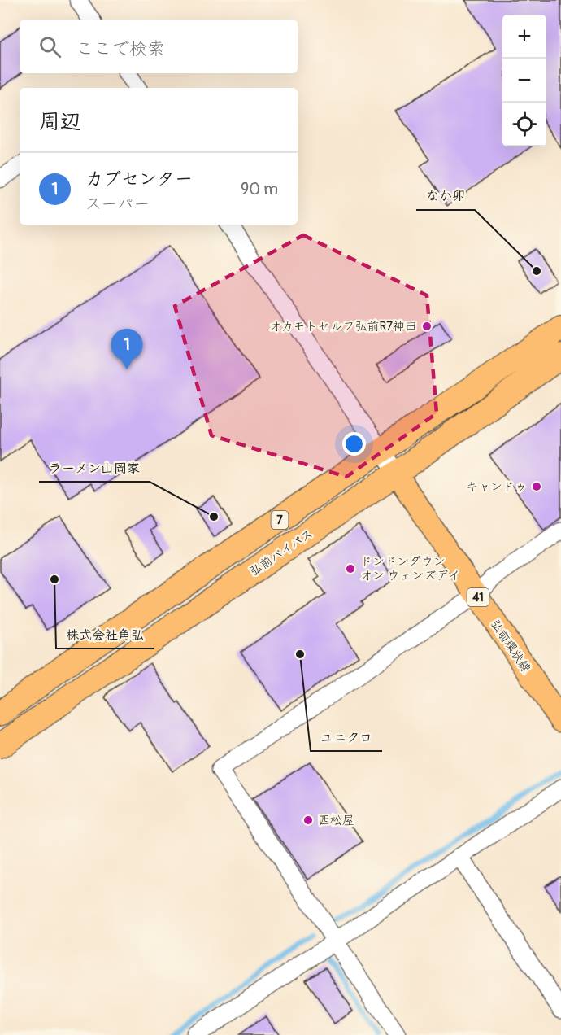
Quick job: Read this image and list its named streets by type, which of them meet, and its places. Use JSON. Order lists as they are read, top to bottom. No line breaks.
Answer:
{"streets":{"highway":["7","弘前バイパス"],"main road":["41","弘前環状線"]},"crossings":[["弘前バイパス","弘前環状線"]],"places":["なか卯","オカモトセルフ弘前R7神田","キャンドゥ","ラーメン山岡家","ドンドンダウン オン ウェンズデイ","株式会社角弘","ユニクロ","西松屋"],"page":{"map_buttons":["+","−"],"search":"ここで検索","heading":"周辺","list":[{"mark":"1","name":"カブセンター","note":"スーパー","value":"90 m"}],"pins":"1"}}
